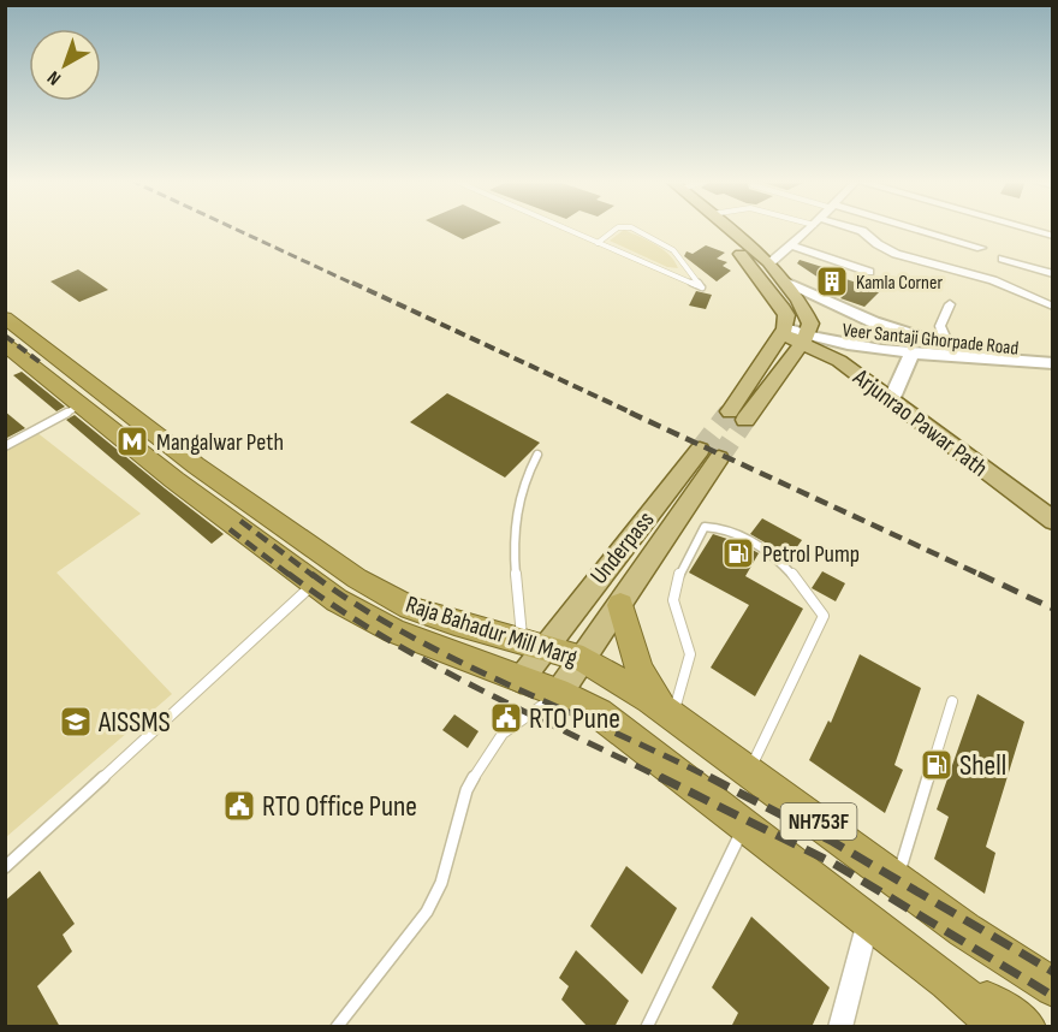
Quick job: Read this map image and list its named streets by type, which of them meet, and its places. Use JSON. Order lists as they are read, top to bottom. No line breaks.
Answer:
{"streets":{"highway":["Raja Bahadur Mill Marg","NH753F"],"main road":["Veer Santaji Ghorpade Road","Arjunrao Pawar Path","Underpass"]},"crossings":[["Veer Santaji Ghorpade Road","Arjunrao Pawar Path"],["Underpass","Raja Bahadur Mill Marg"]],"places":{"building":["Kamla Corner"],"metro station":["Mangalwar Peth"],"fuel station":["Petrol Pump","Shell"],"public building":["RTO Pune","RTO Office Pune"],"school or university":["AISSMS"]},"north":"bottom left"}
